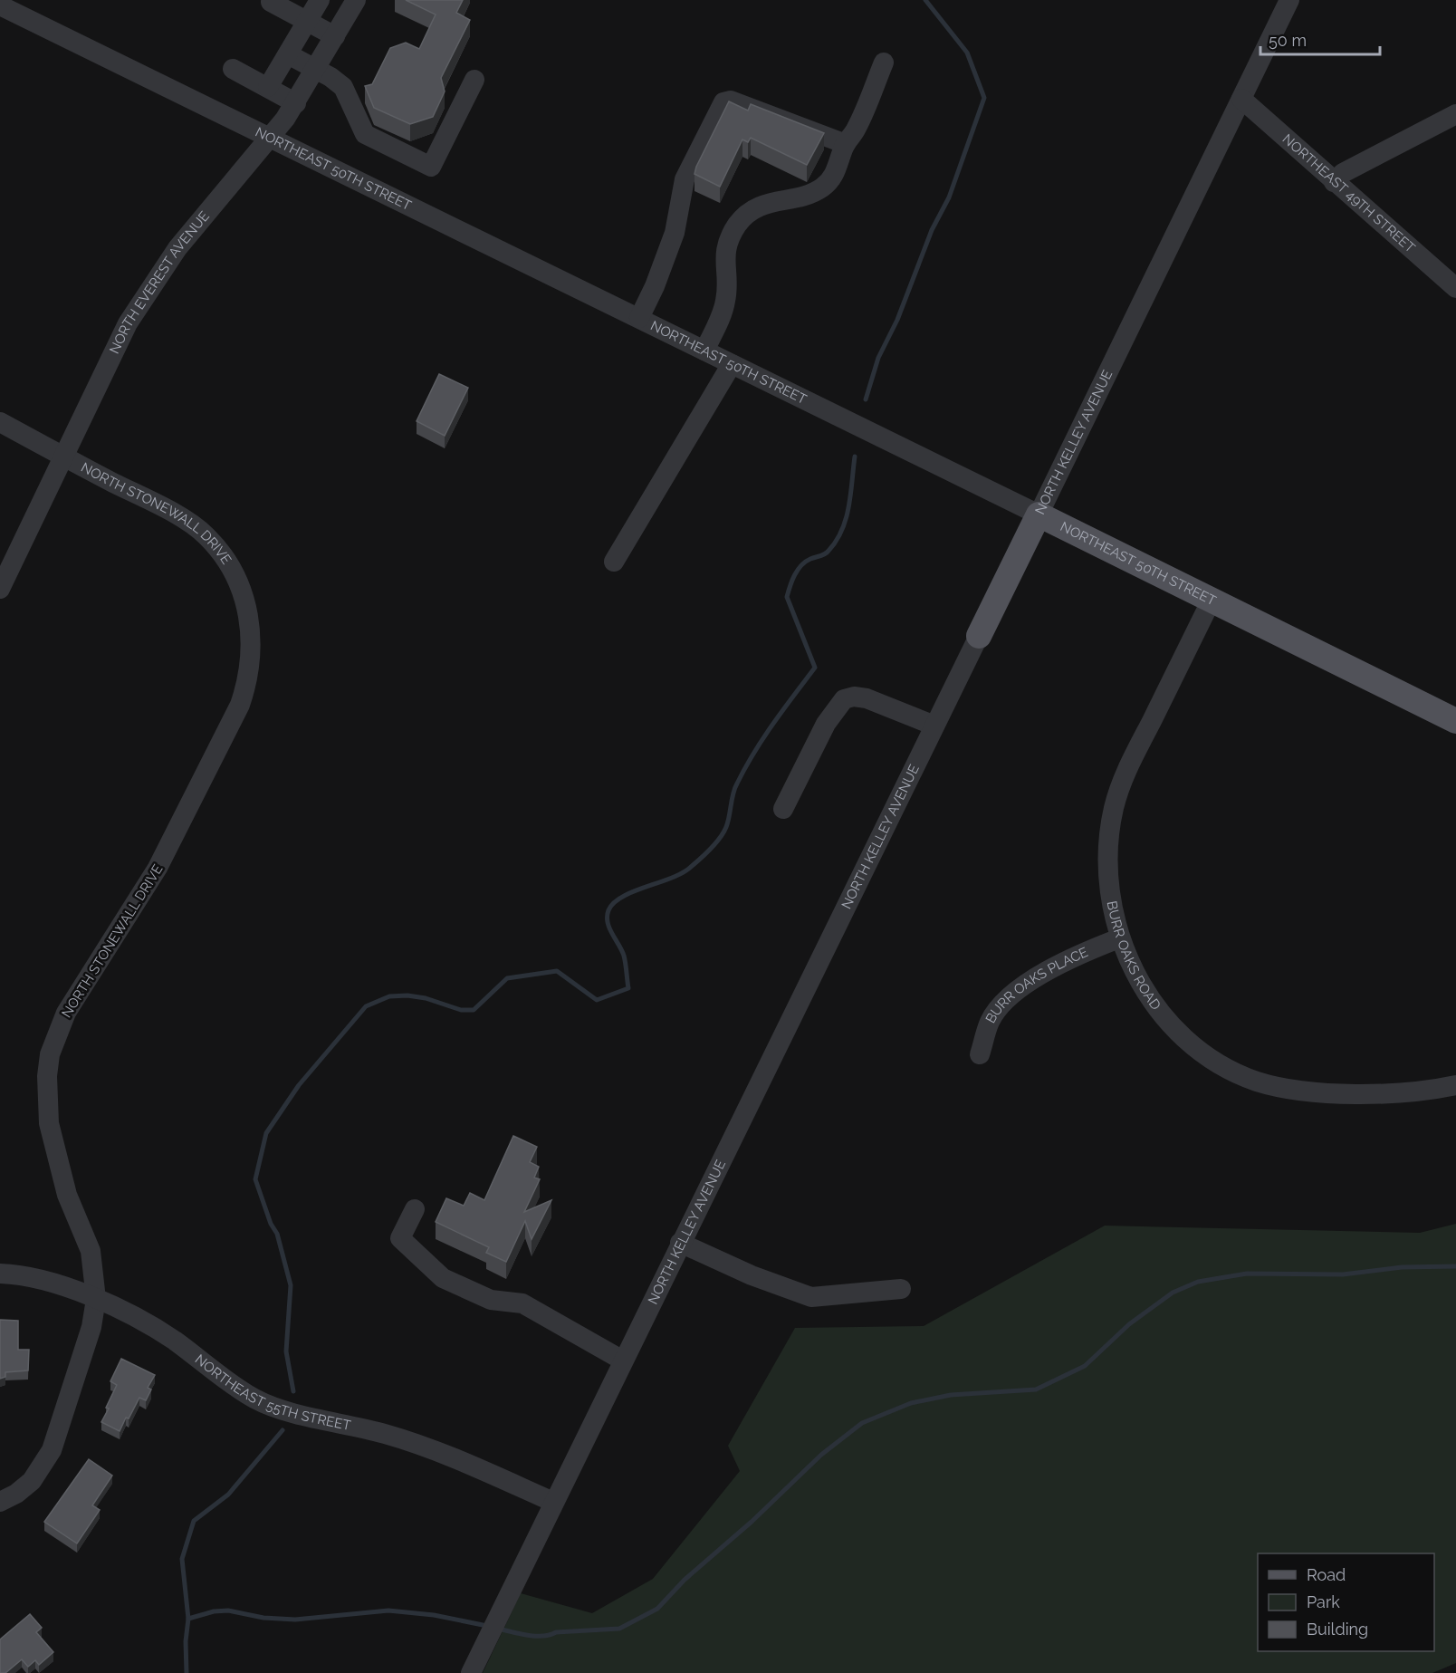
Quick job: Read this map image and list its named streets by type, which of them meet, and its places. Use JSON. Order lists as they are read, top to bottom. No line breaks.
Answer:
{"streets":{"main road":["NORTHEAST 50TH STREET","NORTH KELLEY AVENUE"],"street":["NORTHEAST 49TH STREET","NORTH EVEREST AVENUE","NORTH STONEWALL DRIVE","BURR OAKS ROAD","BURR OAKS PLACE","NORTHEAST 55TH STREET"]},"crossings":[["NORTHEAST 50TH STREET","NORTH EVEREST AVENUE"],["NORTHEAST 50TH STREET","NORTH KELLEY AVENUE"],["NORTHEAST 50TH STREET","BURR OAKS ROAD"],["NORTHEAST 49TH STREET","NORTH KELLEY AVENUE"],["NORTH EVEREST AVENUE","NORTH STONEWALL DRIVE"],["NORTH KELLEY AVENUE","NORTHEAST 55TH STREET"],["NORTH STONEWALL DRIVE","NORTHEAST 55TH STREET"],["BURR OAKS ROAD","BURR OAKS PLACE"]],"legend":["Road","Park","Building"],"scale_bar":"50 m"}
